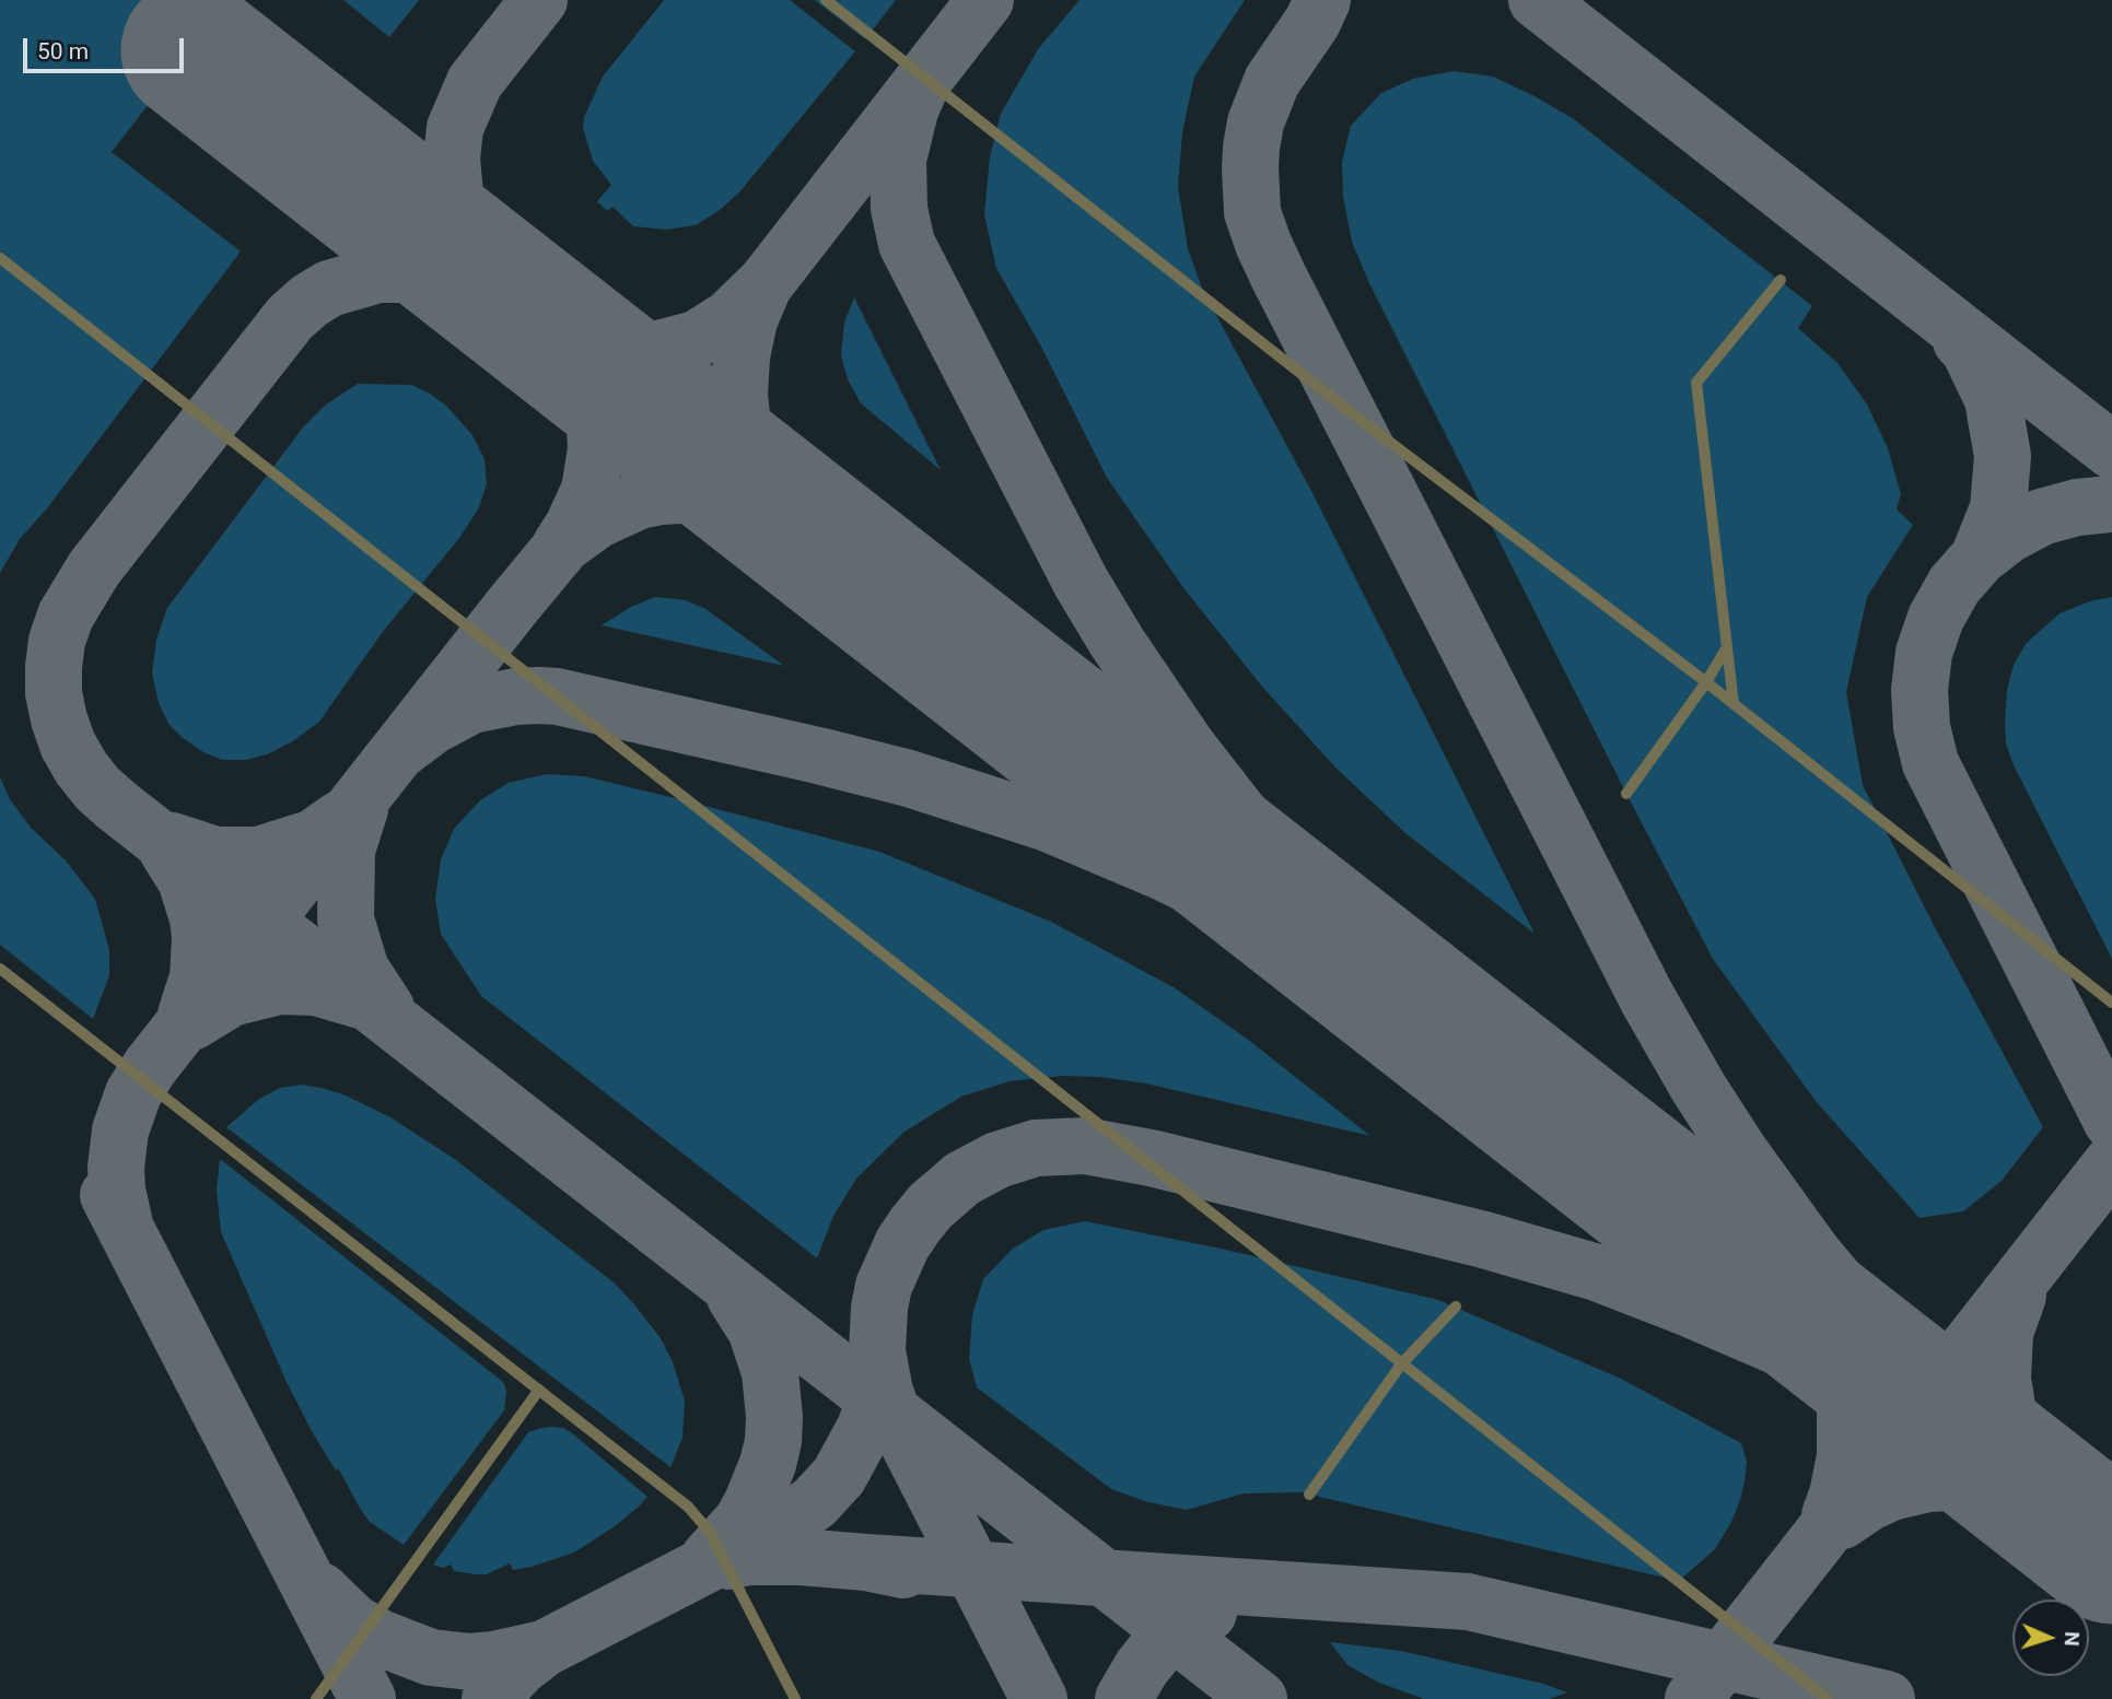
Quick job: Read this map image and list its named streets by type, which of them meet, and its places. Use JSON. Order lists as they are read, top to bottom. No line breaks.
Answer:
{"scale_bar":"50 m","north":"right"}
